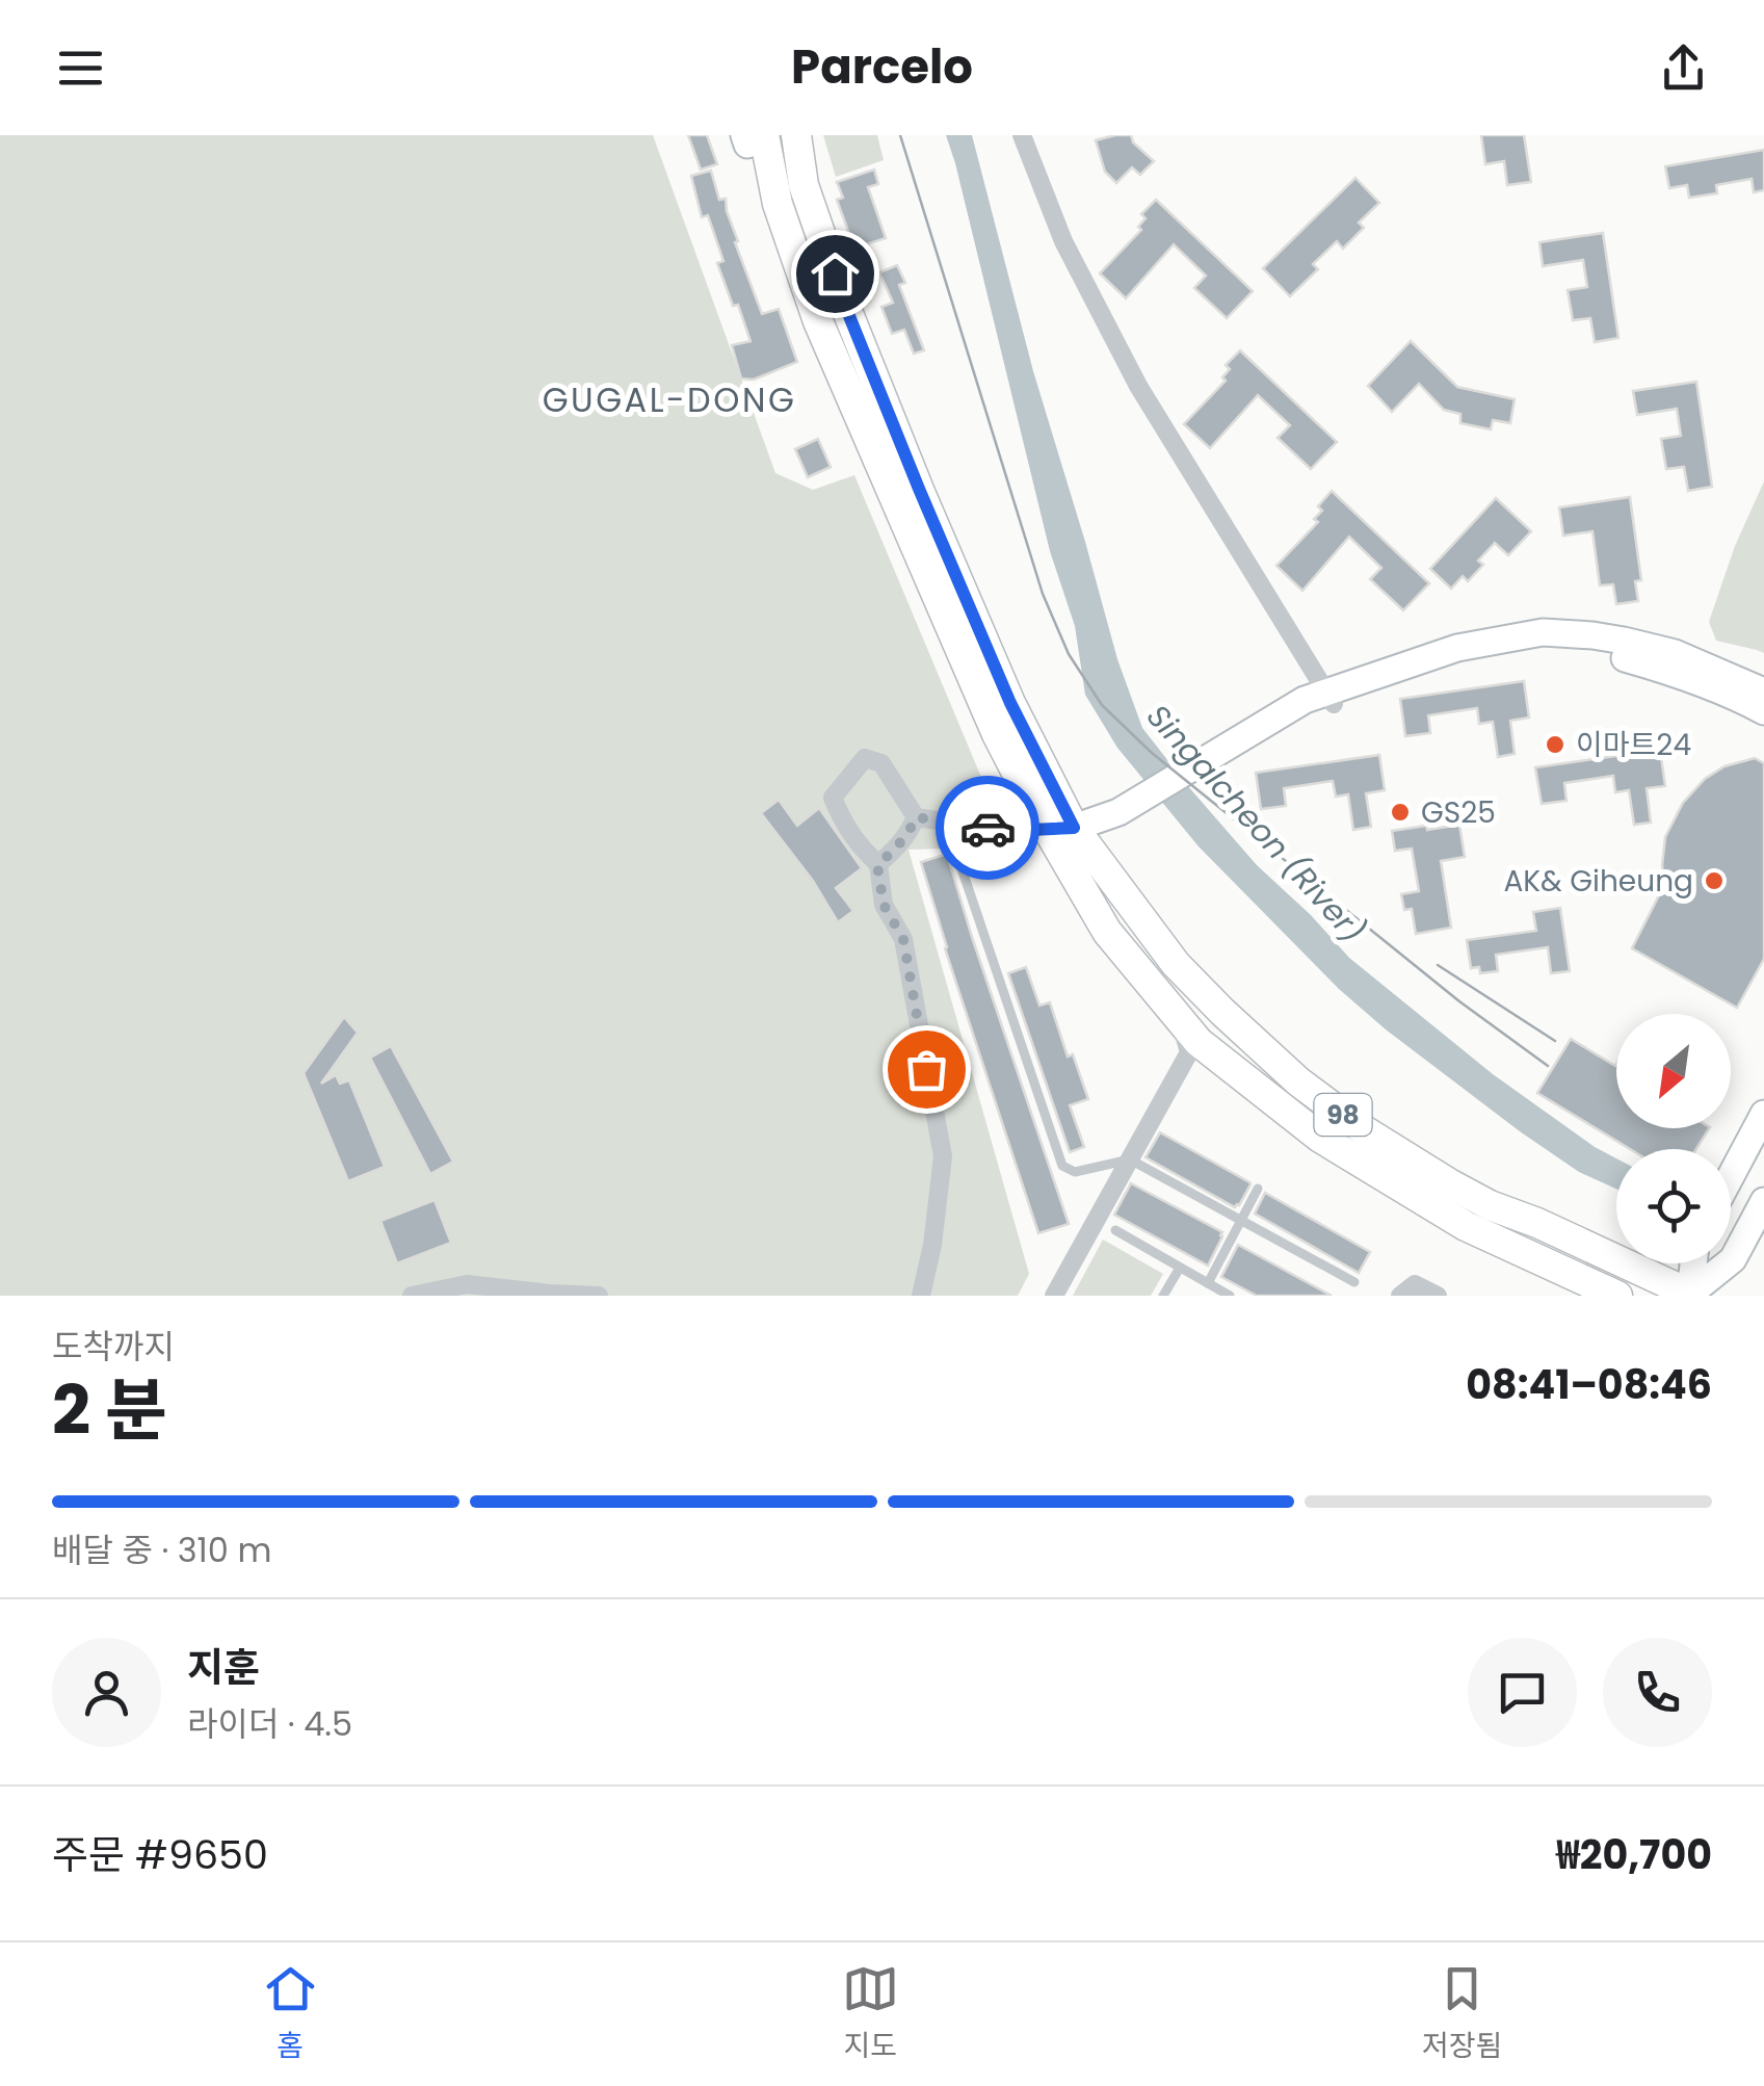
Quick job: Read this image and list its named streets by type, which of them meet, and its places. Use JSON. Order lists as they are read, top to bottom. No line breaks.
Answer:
{"streets":{"main road":["98"]},"districts":["GUGAL-DONG"],"water":["Singalcheon (River)"],"places":["이마트24","GS25","AK& Giheung"],"north":"bottom left","page":{"header":"Parcelo","heading":["2 분","도착까지","08:41–08:46"],"panel":["지훈","라이더 · 4.5","주문 #9650","₩20,700"],"bar":"배달 중 · 310 m","tabs":["홈","지도","저장됨"]}}
